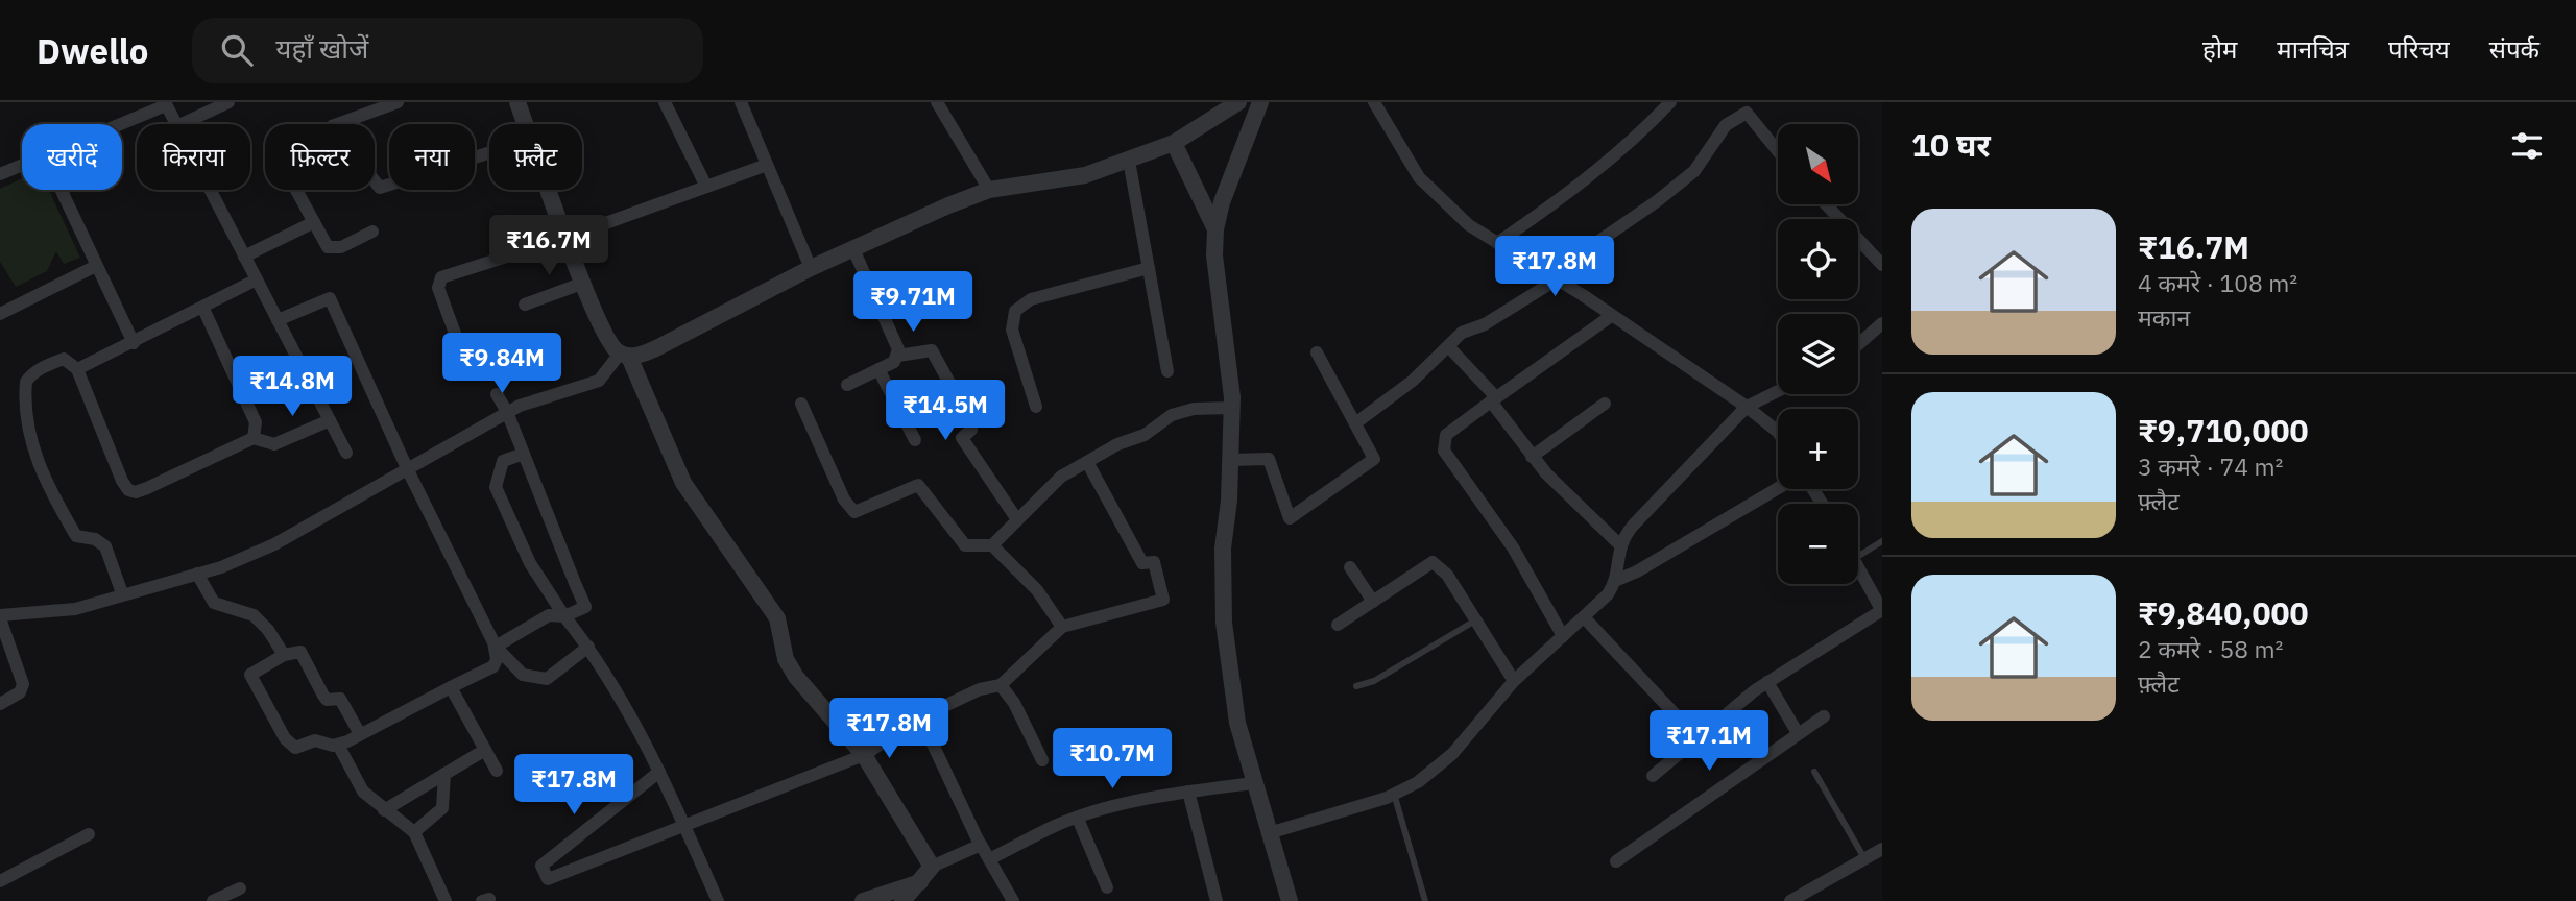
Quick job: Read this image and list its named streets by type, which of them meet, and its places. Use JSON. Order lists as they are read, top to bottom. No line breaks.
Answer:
{"north":"bottom right","page":{"header":"Dwello","search":"यहाँ खोजें","nav":["होम","मानचित्र","परिचय","संपर्क"],"heading":"10 घर","map_buttons":["+","−"],"chip":["खरीदें","किराया","फ़िल्टर","नया","फ़्लैट"],"list":[{"name":"₹16.7M","note":"4 कमरे · 108 m² · मकान"},{"name":"₹9,710,000","note":"3 कमरे · 74 m² · फ़्लैट"},{"name":"₹9,840,000","note":"2 कमरे · 58 m² · फ़्लैट"}],"price":["₹16.7M","₹17.8M","₹9.71M","₹9.84M","₹14.8M","₹14.5M","₹17.8M","₹17.1M","₹10.7M","₹17.8M"]}}
